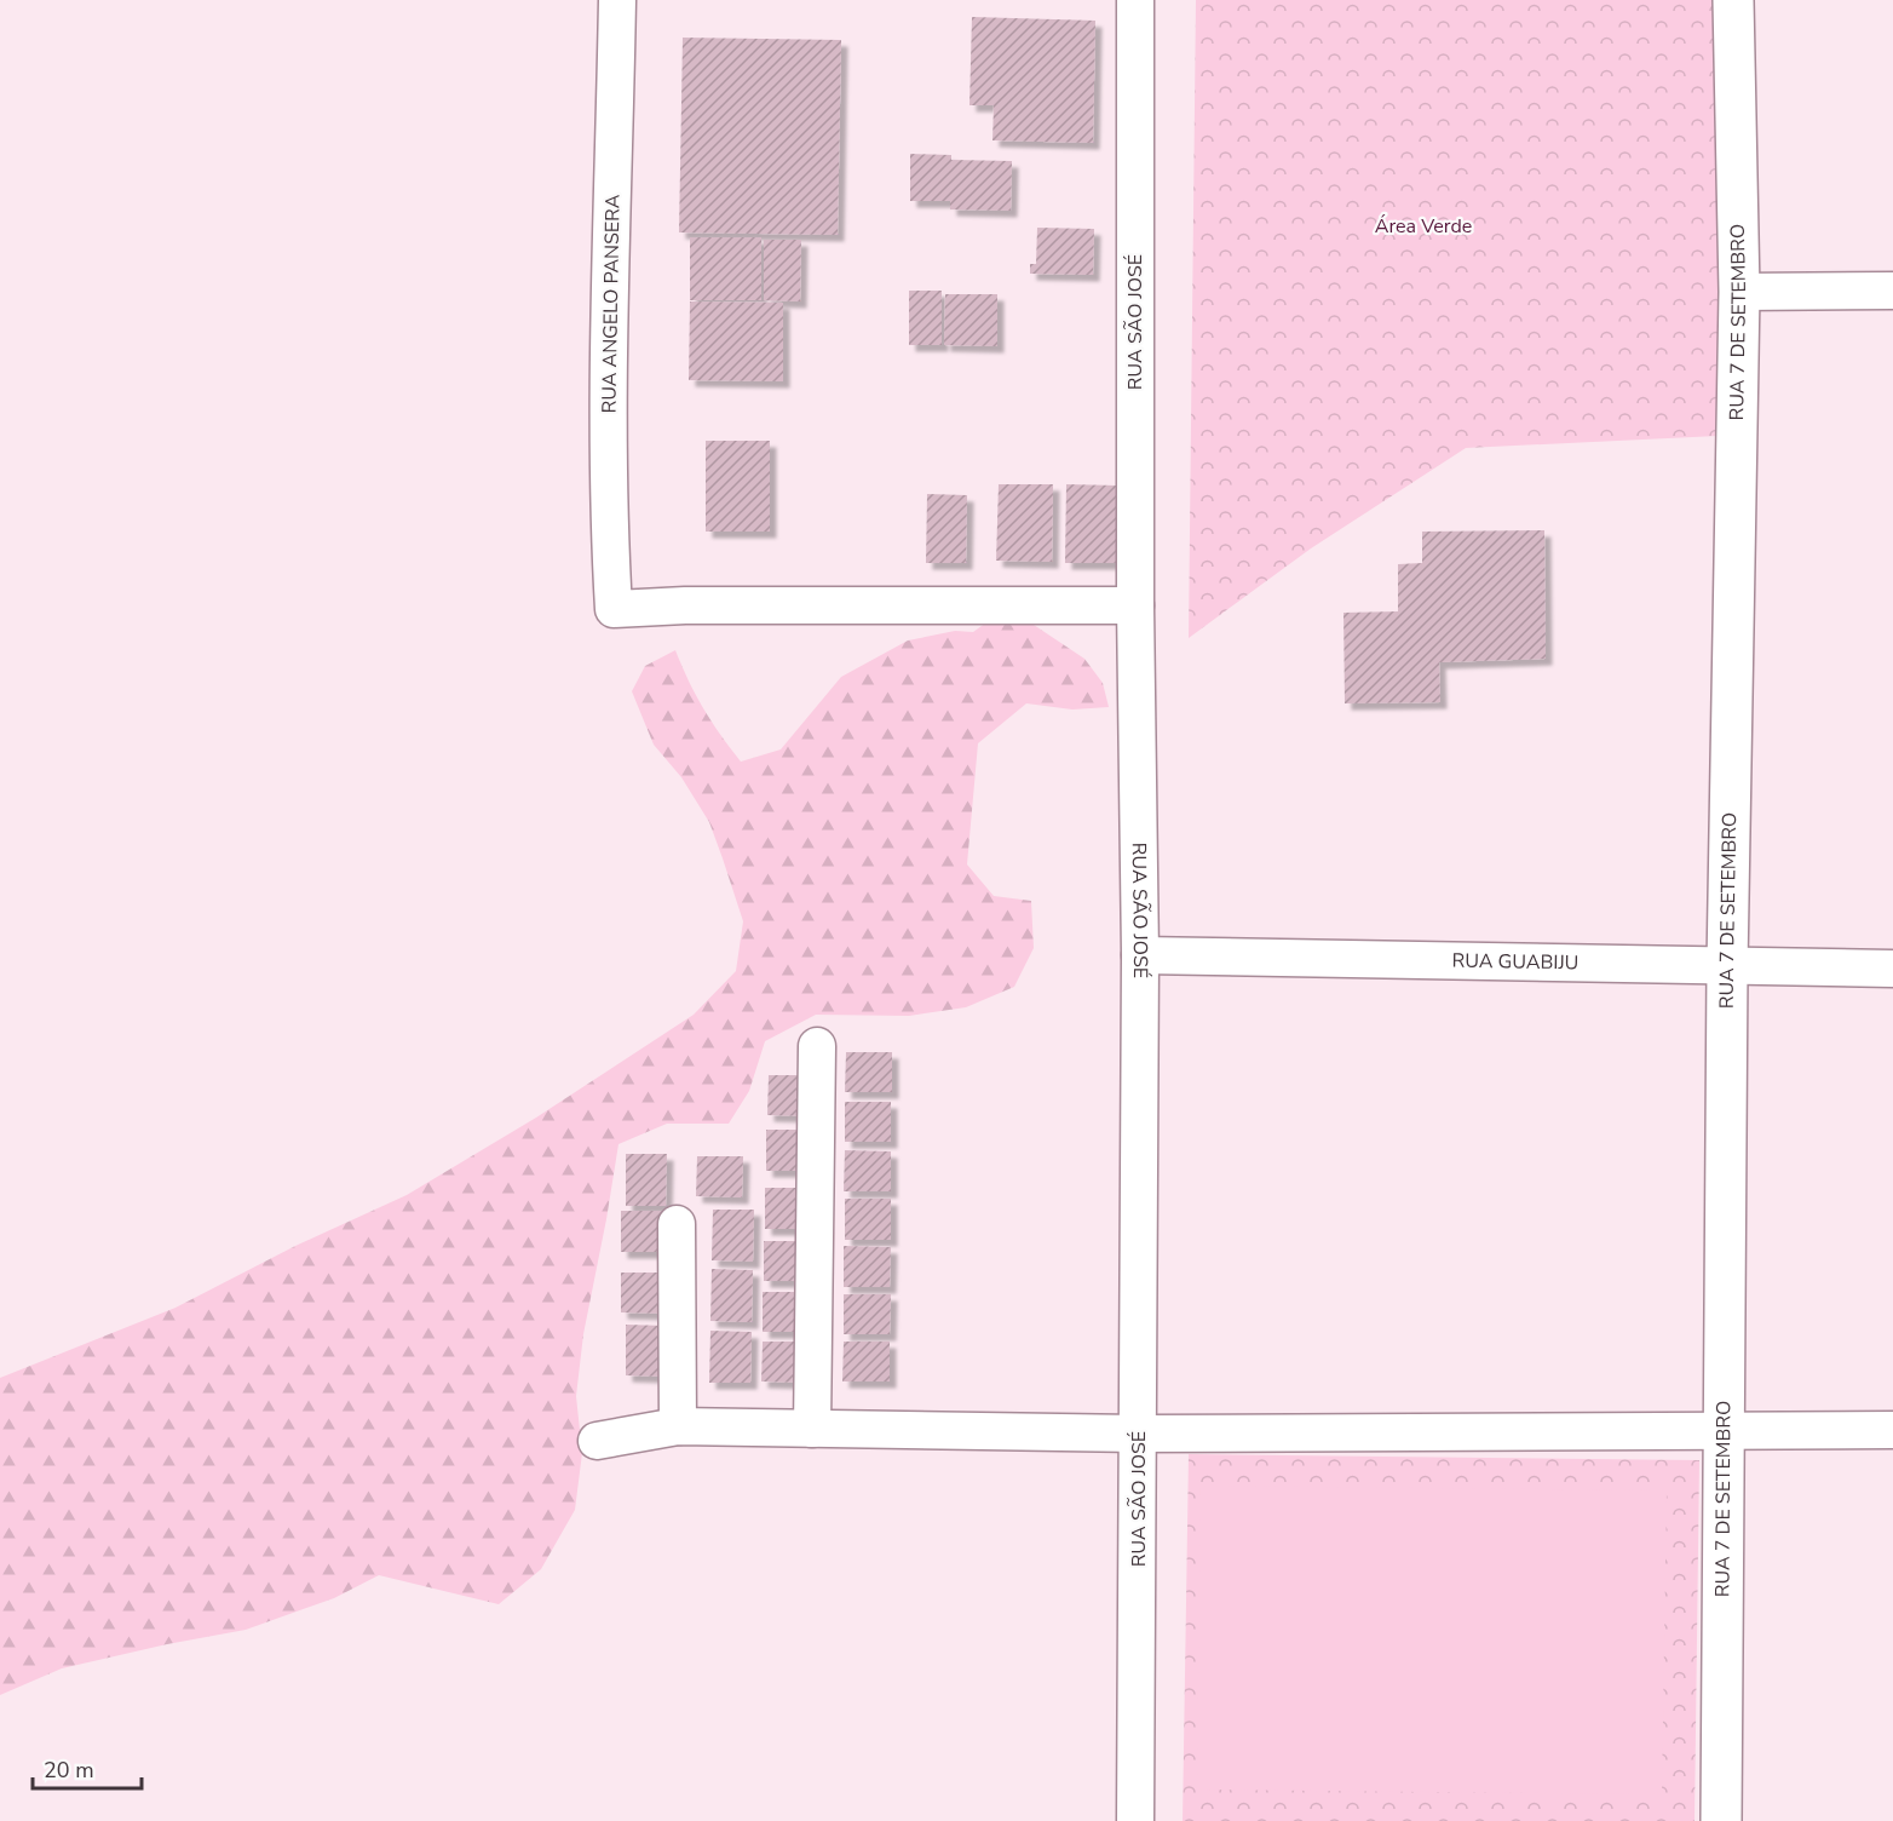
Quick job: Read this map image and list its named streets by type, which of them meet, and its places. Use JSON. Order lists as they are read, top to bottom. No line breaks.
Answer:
{"streets":{"street":["RUA ANGELO PANSERA","RUA SÃO JOSÉ","RUA 7 DE SETEMBRO","RUA GUABIJU"]},"crossings":[["RUA ANGELO PANSERA","RUA SÃO JOSÉ"],["RUA SÃO JOSÉ","RUA GUABIJU"],["RUA 7 DE SETEMBRO","RUA GUABIJU"]],"parks":["Área Verde"],"scale_bar":"20 m"}
